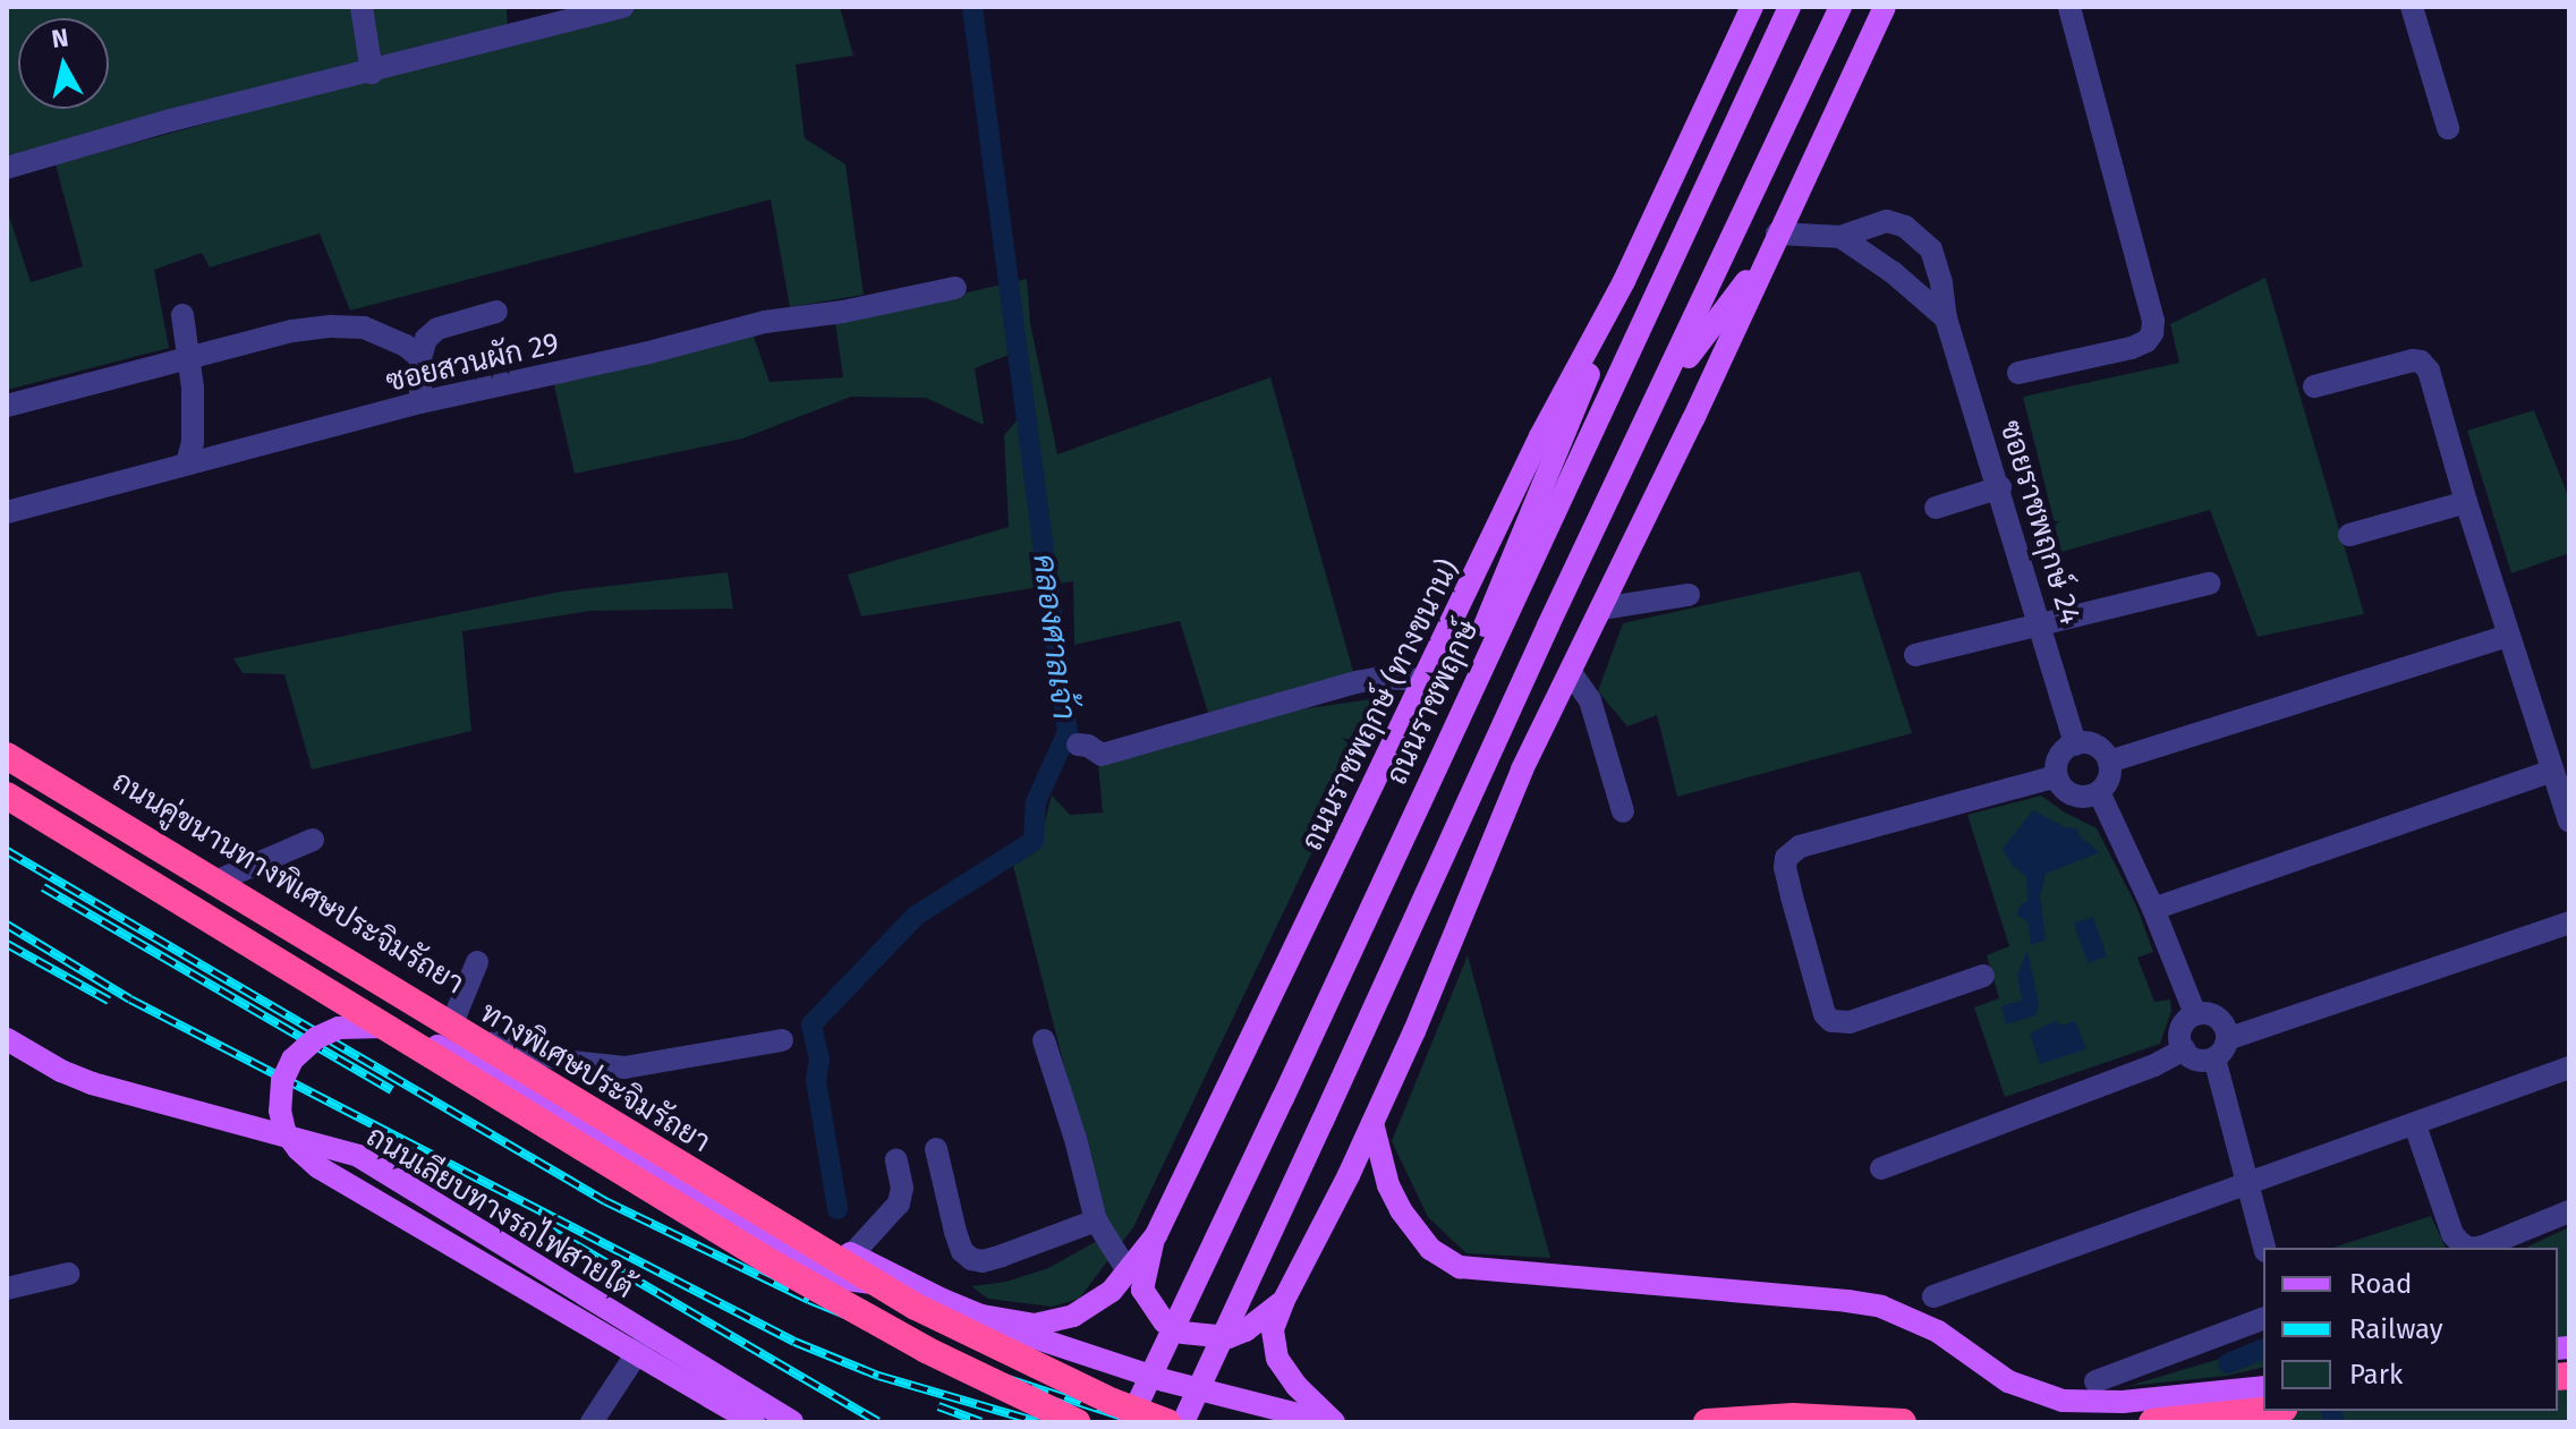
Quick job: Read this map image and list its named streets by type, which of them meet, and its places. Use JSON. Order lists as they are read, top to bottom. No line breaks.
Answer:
{"streets":{"highway":["ทางพิเศษประจิมรัถยา"],"main road":["ถนนราชพฤกษ์","ถนนราชพฤกษ์ (ทางขนาน)","ถนนคู่ขนานทางพิเศษประจิมรัถยา","ถนนเลียบทางรถไฟสายใต้"],"street":["ซอยสวนผัก 29","ซอยราชพฤกษ์ 24"]},"crossings":[["ถนนราชพฤกษ์ (ทางขนาน)","ถนนคู่ขนานทางพิเศษประจิมรัถยา"]],"water":["คลองศาลเจ้า"],"legend":["Road","Railway","Park"],"north":"top"}
